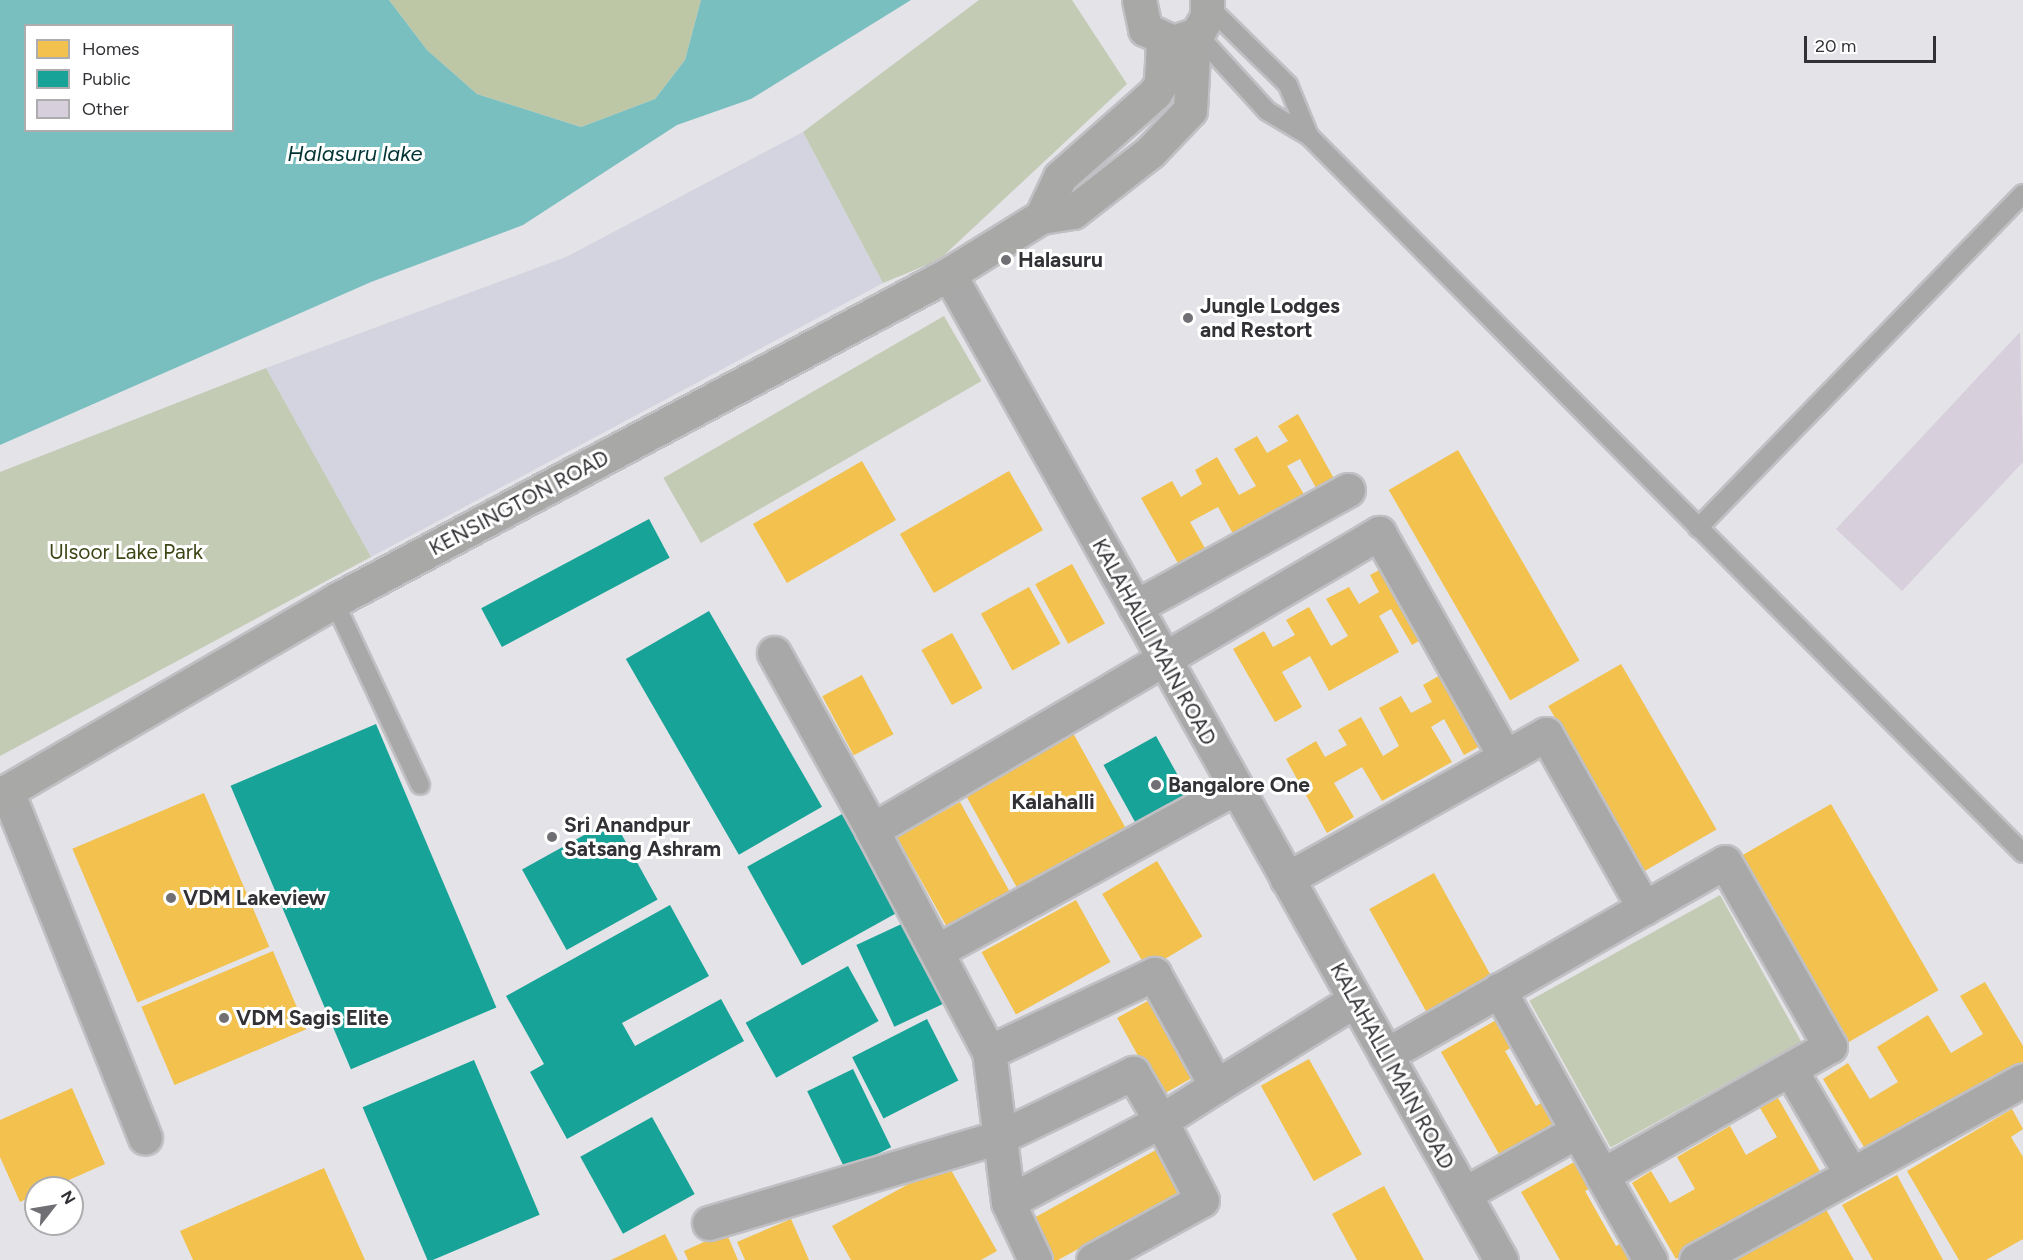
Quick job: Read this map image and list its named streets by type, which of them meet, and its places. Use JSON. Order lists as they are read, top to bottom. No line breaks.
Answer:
{"streets":{"main road":["KENSINGTON ROAD"],"street":["KALAHALLI MAIN ROAD"]},"crossings":[["KENSINGTON ROAD","KALAHALLI MAIN ROAD"]],"districts":["Kalahalli"],"water":["Halasuru lake"],"parks":["Ulsoor Lake Park"],"places":["Halasuru","Jungle Lodges and Restort","Bangalore One","Sri Anandpur Satsang Ashram","VDM Lakeview","VDM Sagis Elite"],"legend":["Homes","Public","Other"],"scale_bar":"20 m","north":"top right"}
